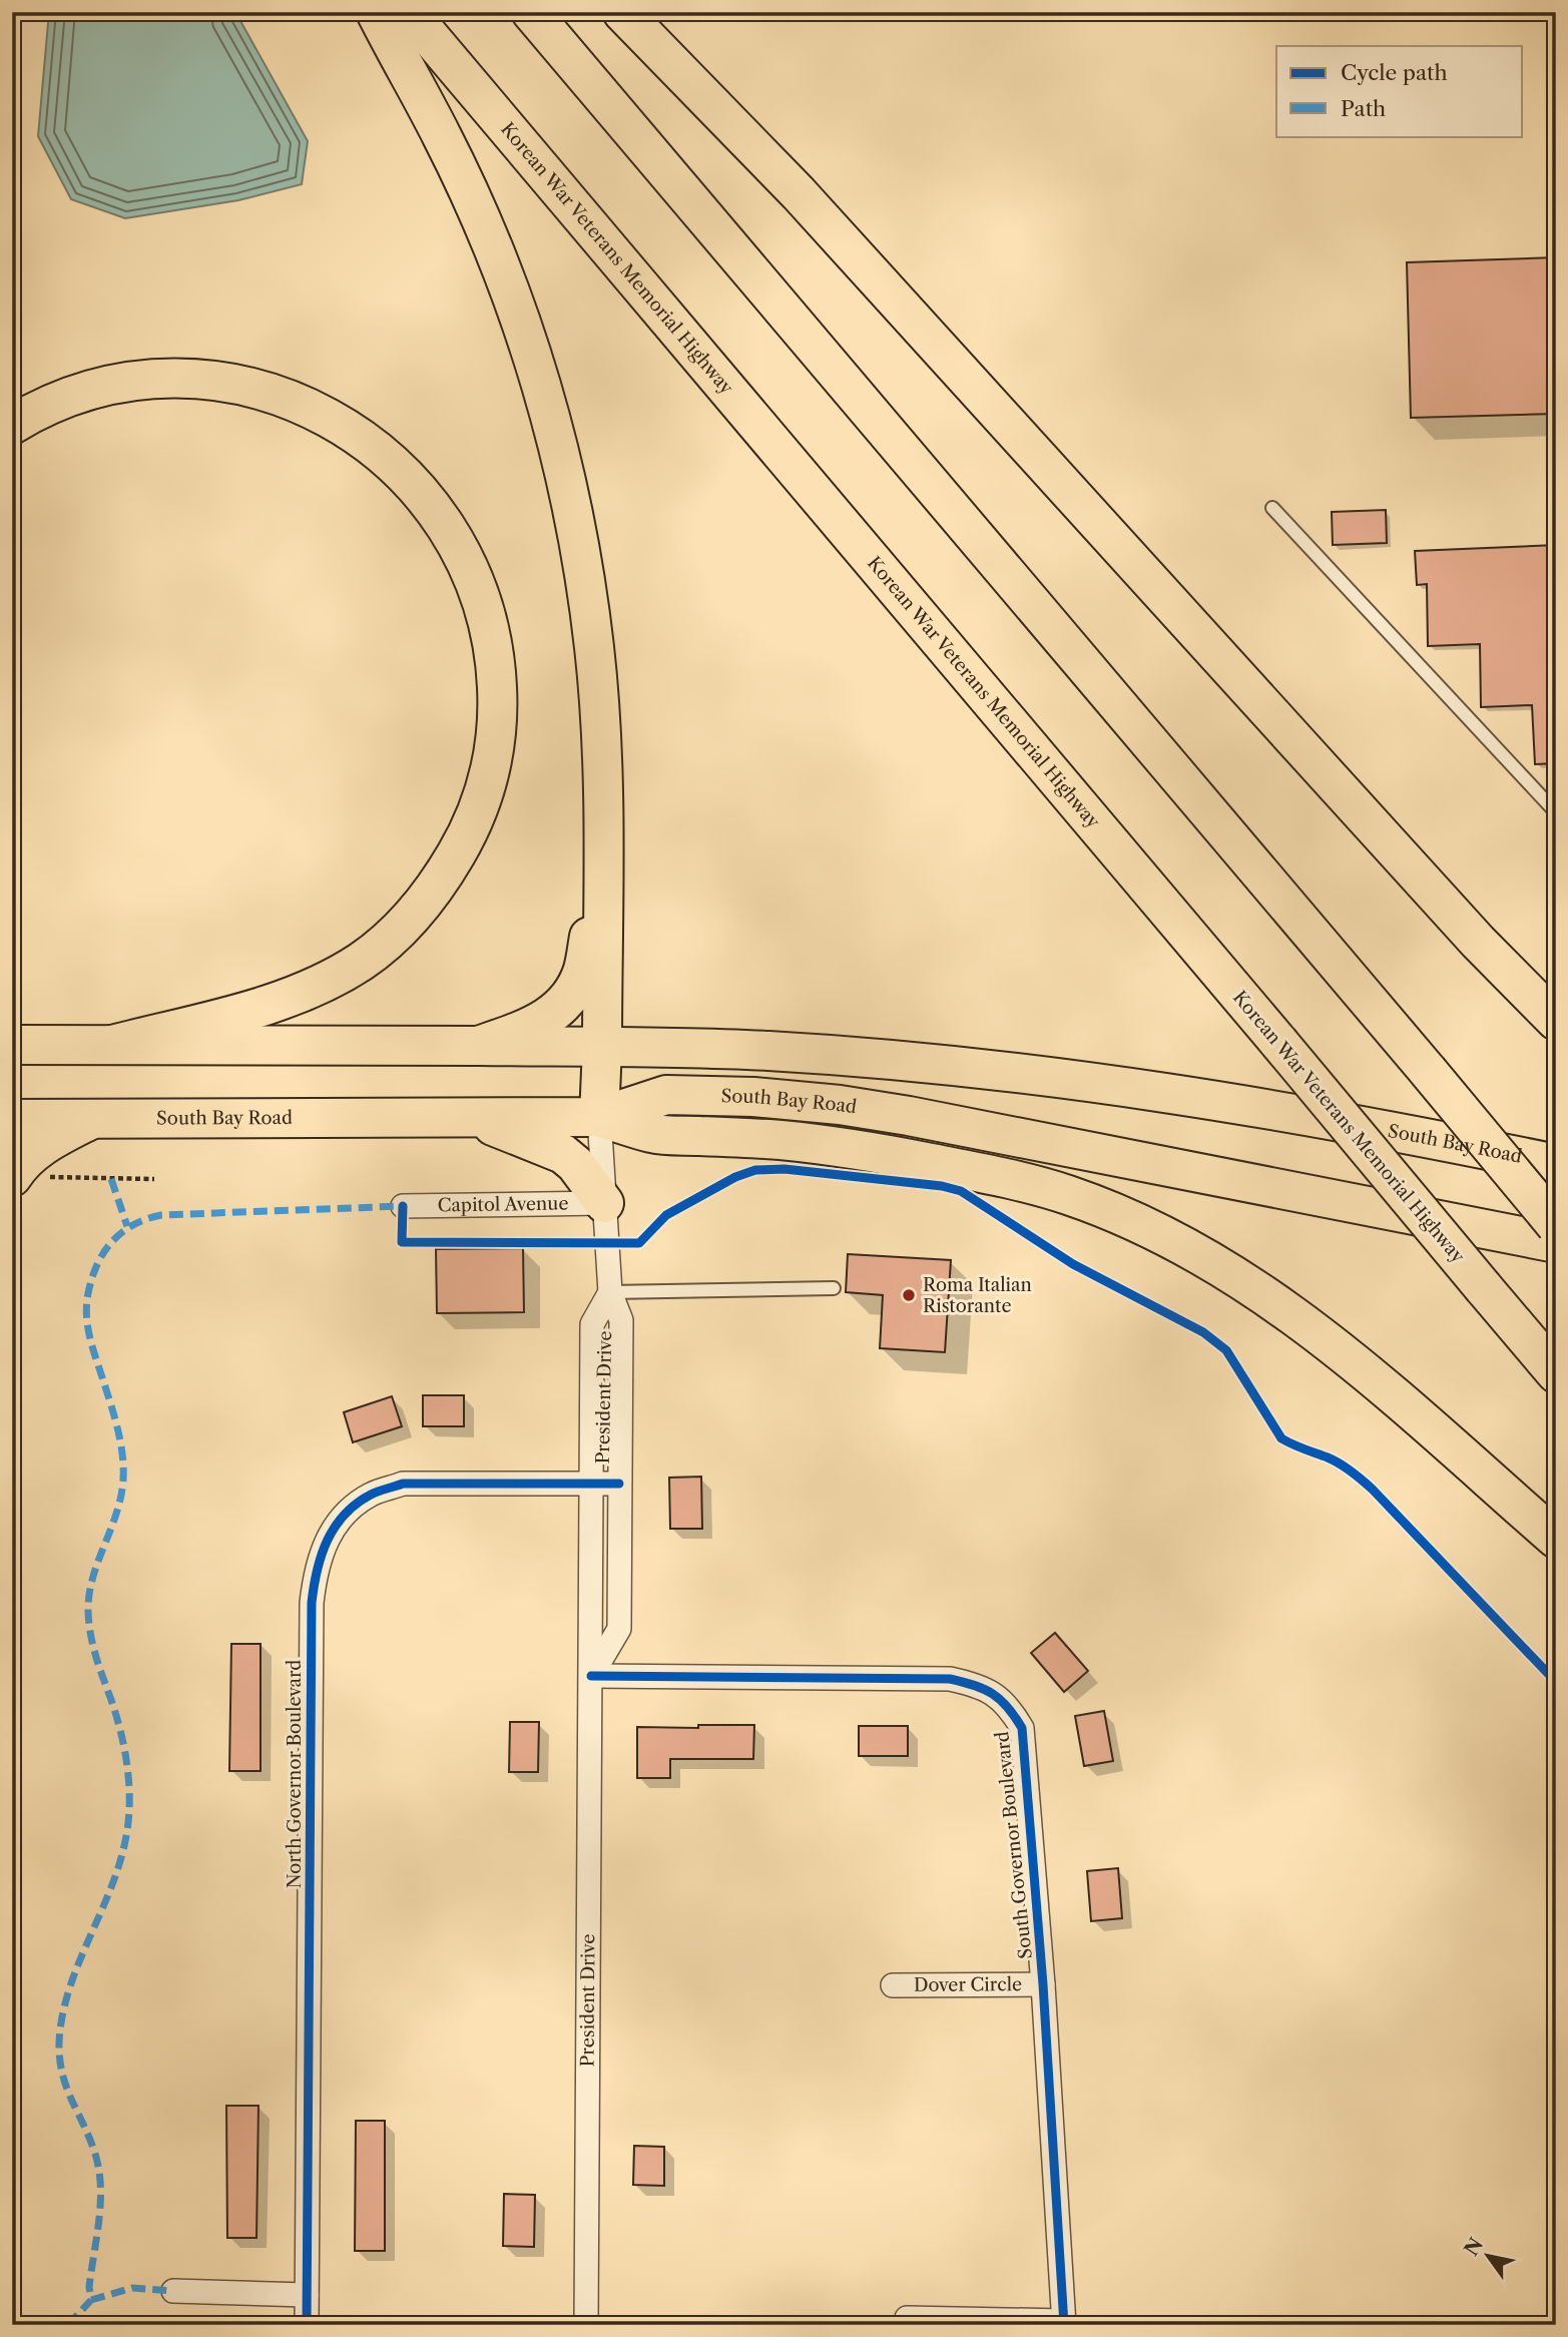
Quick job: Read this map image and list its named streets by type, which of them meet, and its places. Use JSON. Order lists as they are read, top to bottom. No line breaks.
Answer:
{"streets":{"highway":["Korean War Veterans Memorial Highway","South Bay Road"],"street":["Capitol Avenue","President Drive","North Governor Boulevard","South Governor Boulevard","Dover Circle"]},"crossings":[["South Bay Road","President Drive"],["Capitol Avenue","President Drive"],["President Drive","North Governor Boulevard"],["President Drive","South Governor Boulevard"],["South Governor Boulevard","Dover Circle"]],"places":["Roma Italian Ristorante"],"legend":["Cycle path","Path"],"north":"top left"}
